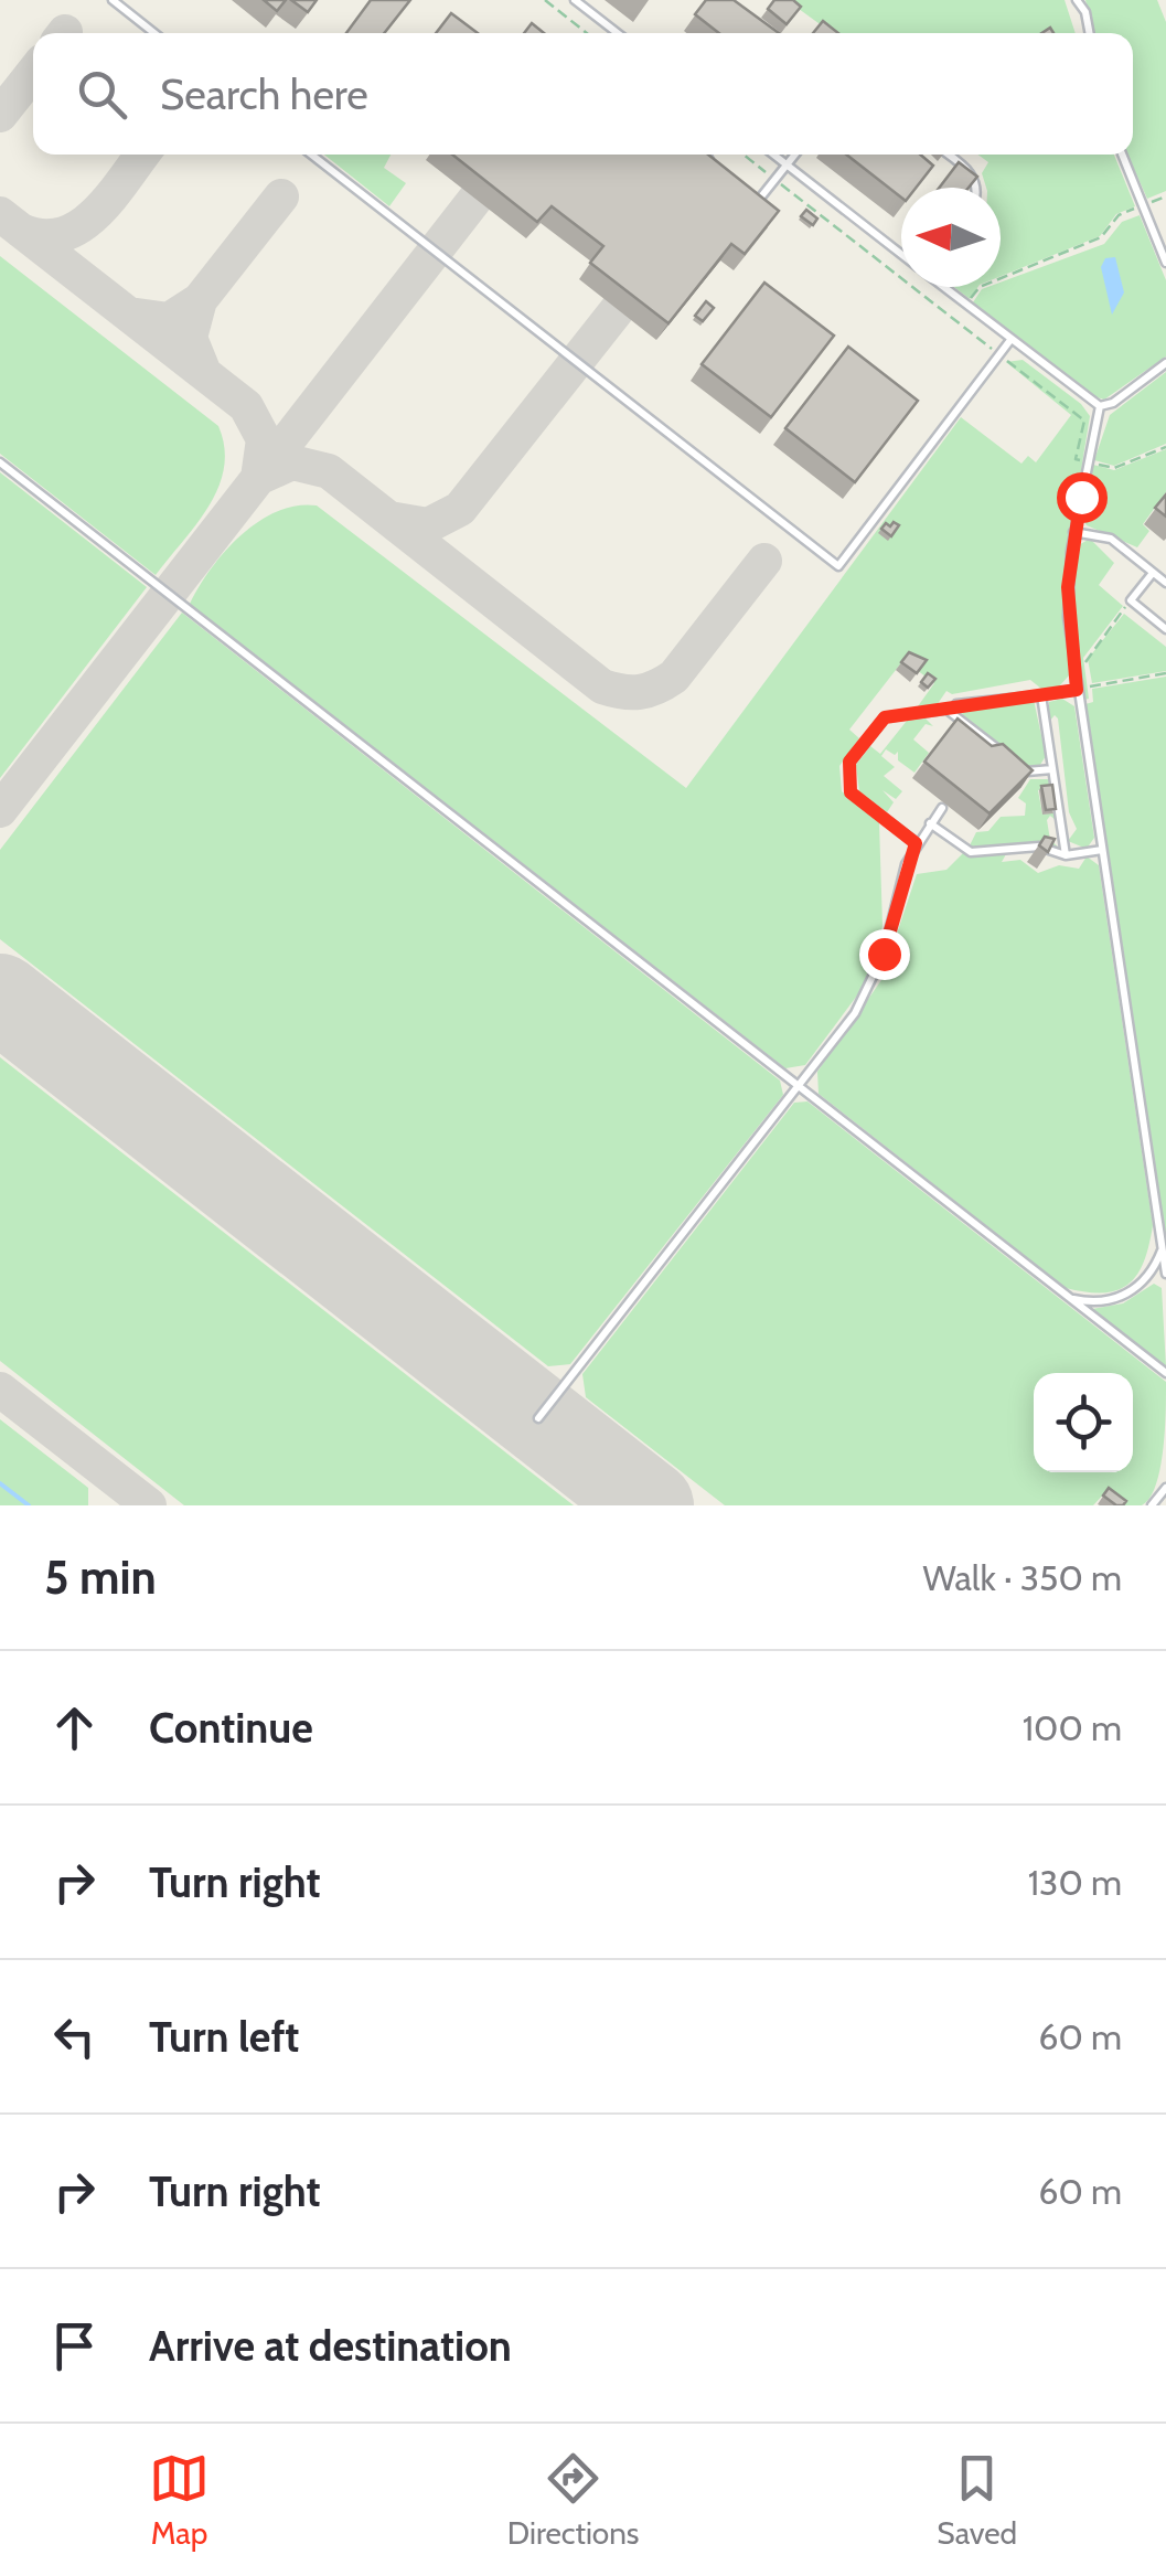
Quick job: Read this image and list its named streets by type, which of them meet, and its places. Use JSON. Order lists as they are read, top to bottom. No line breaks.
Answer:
{"north":"left","page":{"search":"Search here","heading":["5 min","Walk · 350 m"],"list":[["Continue","100 m"],["Turn right","130 m"],["Turn left","60 m"],["Turn right","60 m"],"Arrive at destination"],"nav":["Map","Directions","Saved"]}}
